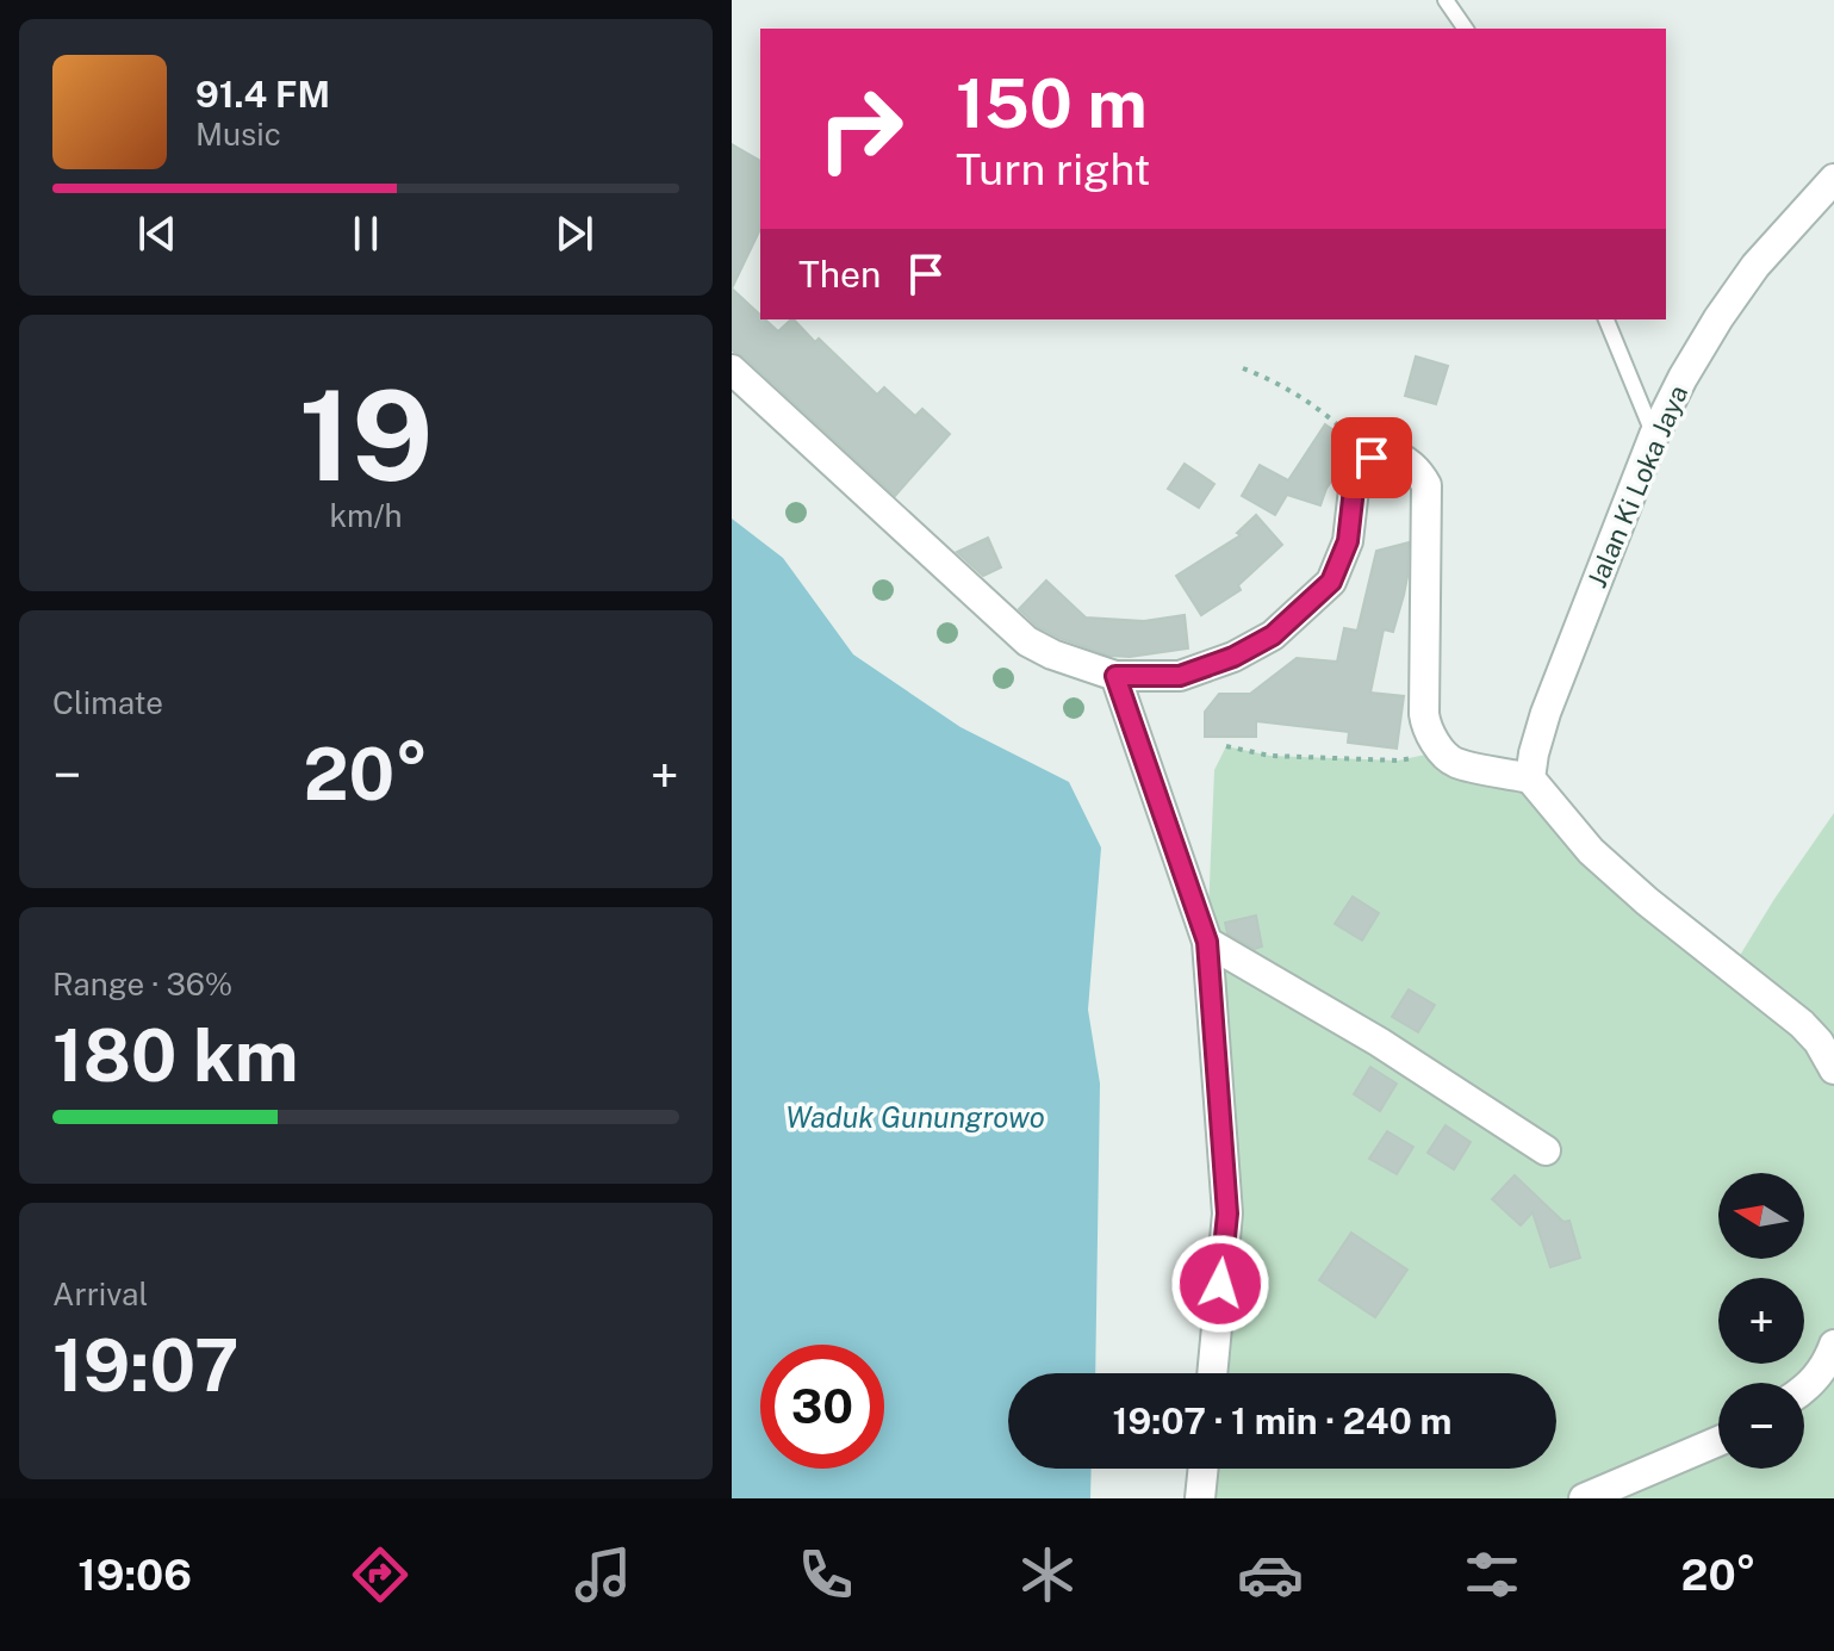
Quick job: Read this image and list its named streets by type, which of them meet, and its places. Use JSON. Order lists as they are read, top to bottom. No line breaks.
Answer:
{"streets":{"street":["Jalan Ki Loka Jaya"]},"water":["Waduk Gunungrowo"],"north":"left","page":{"turn":["150 m","Turn right"],"song":["91.4 FM","Music"],"then":"Then","tile":[["19","km/h"],"Climate",["Range · 36%","180 km"],["Arrival","19:07"]],"heat":["−","20°","+"],"map_buttons":["+","−"],"limit":"30","trip":"19:07 · 1 min · 240 m","tabs":["19:06","20°"]}}
